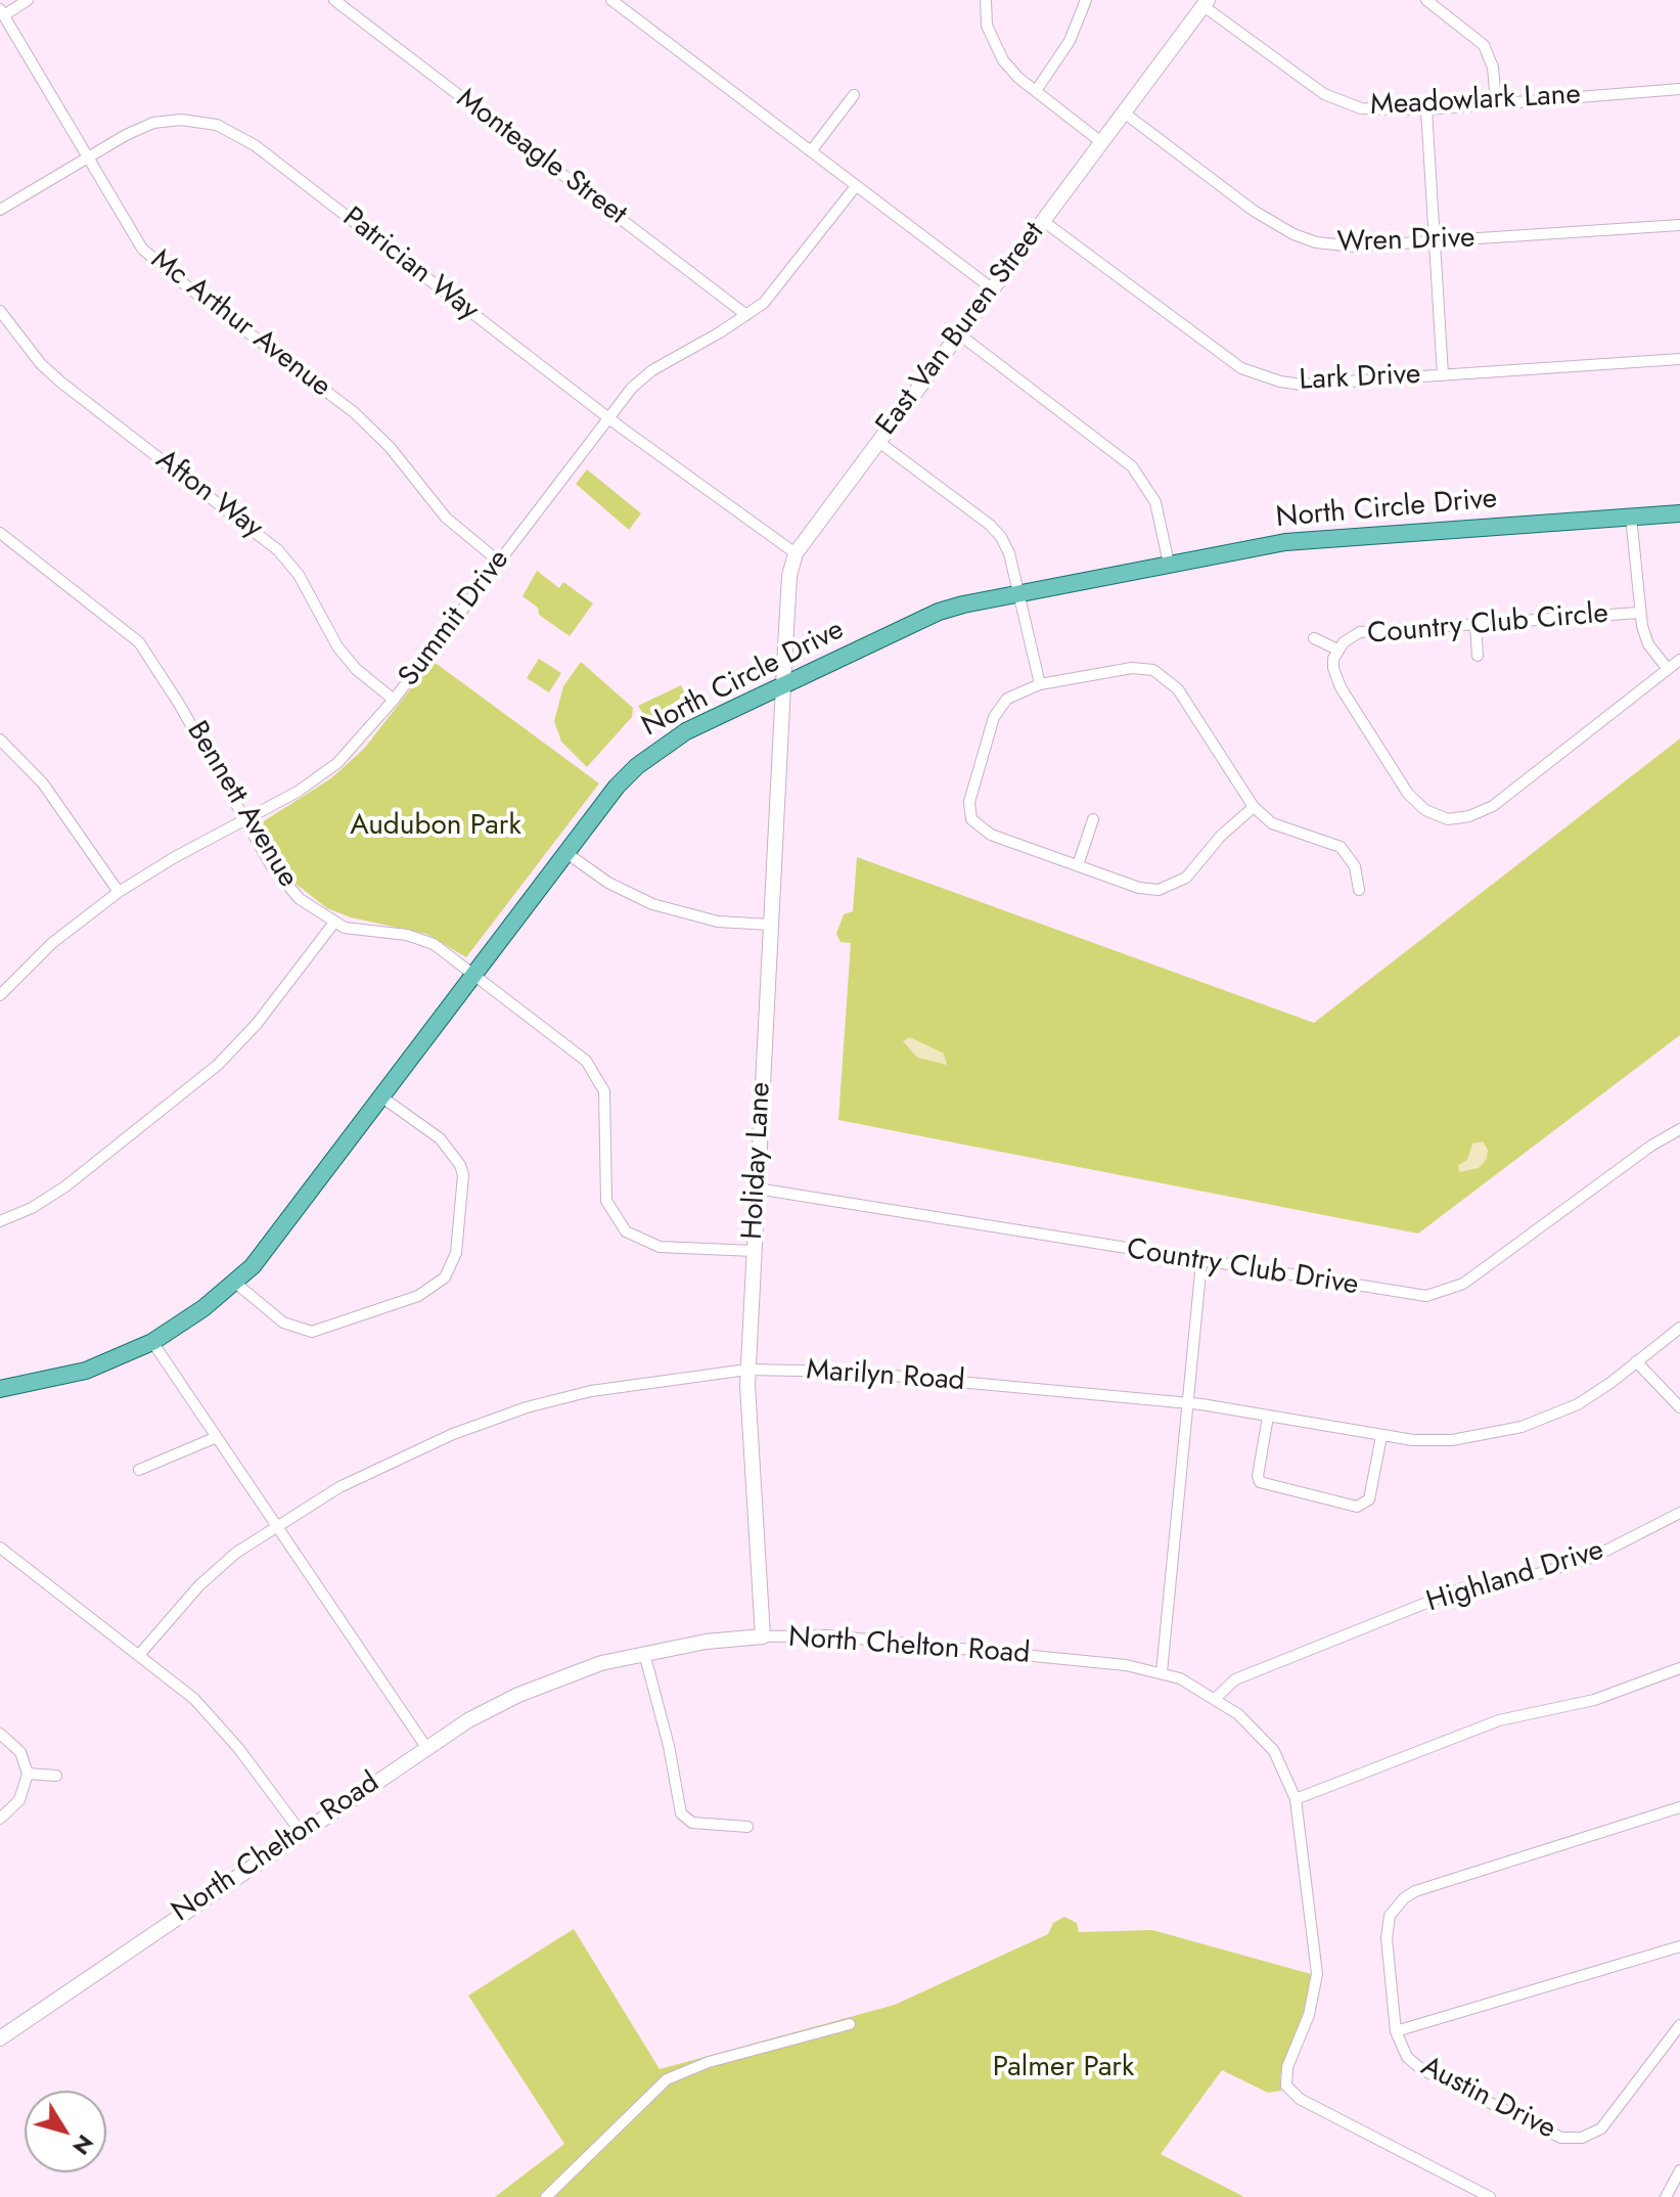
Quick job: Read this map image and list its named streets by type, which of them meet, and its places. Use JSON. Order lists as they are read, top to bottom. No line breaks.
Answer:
{"streets":{"main road":["North Circle Drive"],"street":["Meadowlark Lane","Monteagle Street","Wren Drive","Patrician Way","Mc Arthur Avenue","East Van Buren Street","Lark Drive","Afton Way","Summit Drive","Country Club Circle","Bennett Avenue","Holiday Lane","Country Club Drive","Marilyn Road","Highland Drive","North Chelton Road","Austin Drive"]},"crossings":[["Meadowlark Lane","East Van Buren Street"],["Monteagle Street","Summit Drive"],["Wren Drive","East Van Buren Street"],["Patrician Way","Mc Arthur Avenue"],["Patrician Way","East Van Buren Street"],["Patrician Way","Summit Drive"],["Mc Arthur Avenue","Summit Drive"],["East Van Buren Street","Lark Drive"],["East Van Buren Street","North Circle Drive"],["East Van Buren Street","Holiday Lane"],["Afton Way","Summit Drive"],["North Circle Drive","Country Club Circle"],["North Circle Drive","Bennett Avenue"],["North Circle Drive","Holiday Lane"],["Summit Drive","Bennett Avenue"],["Bennett Avenue","Holiday Lane"],["Holiday Lane","Country Club Drive"],["Holiday Lane","Marilyn Road"],["Holiday Lane","North Chelton Road"],["Highland Drive","North Chelton Road"]],"parks":["Audubon Park","Palmer Park"],"north":"bottom right"}
